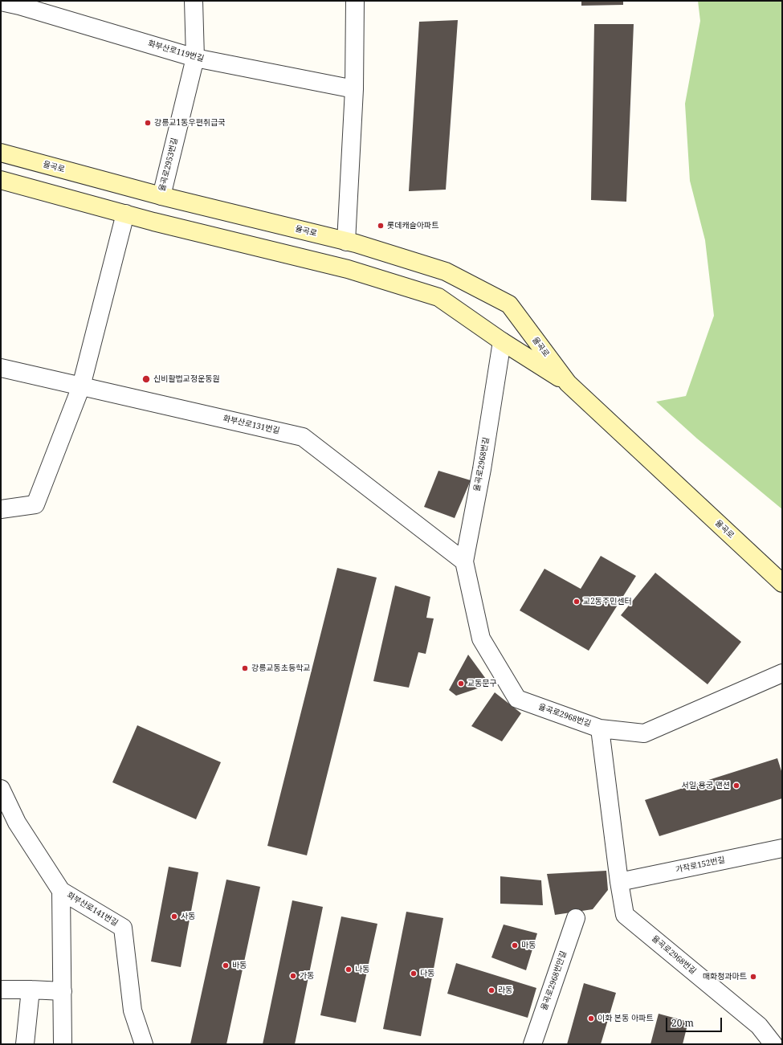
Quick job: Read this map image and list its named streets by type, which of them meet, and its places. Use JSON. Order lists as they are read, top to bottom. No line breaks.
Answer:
{"streets":{"street":["화부산로119번길","율곡로2953번길","율곡로","화부산로131번길","율곡로2968번길","가작로152번길","화부산로141번길","율곡로2968번안길"]},"crossings":[["화부산로119번길","율곡로2953번길"],["율곡로2953번길","율곡로"],["율곡로","율곡로2968번길"],["화부산로131번길","율곡로2968번길"],["율곡로2968번길","가작로152번길"]],"places":["강릉교1동우편취급국","롯데캐슬아파트","신비활법교정운동원","교2동주민센터","강릉교동초등학교","교동문구","서일 용궁 맨션","사동","마동","바동","나동","다동","가동","매화청과마트","라동","이화 본동 아파트"],"scale_bar":"20 m"}
